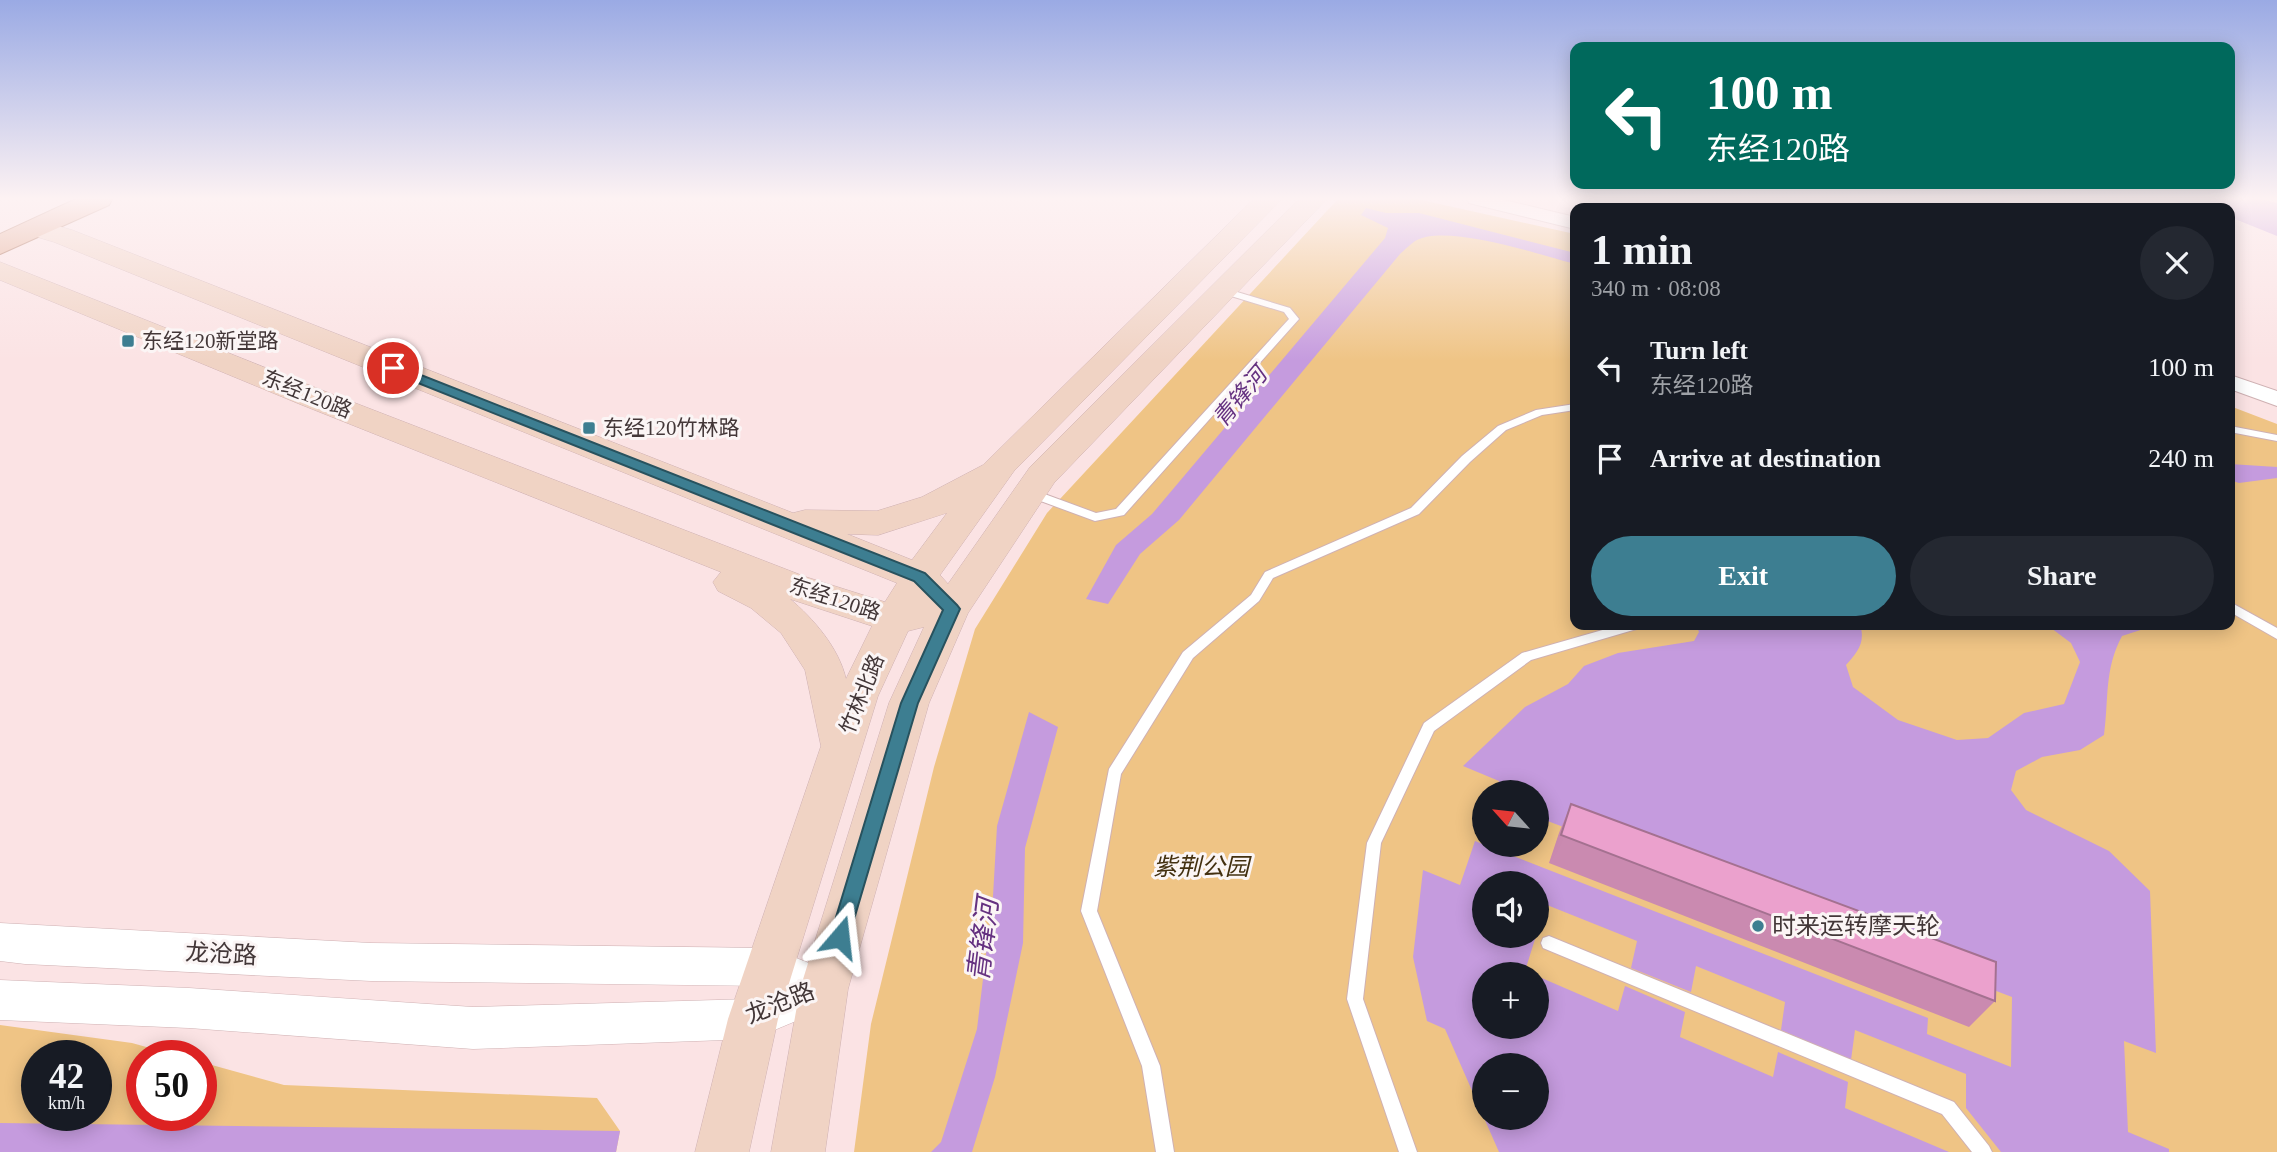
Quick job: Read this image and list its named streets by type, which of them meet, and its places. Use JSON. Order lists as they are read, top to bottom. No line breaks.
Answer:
{"streets":{"main road":["东经120路","竹林北路"],"street":["龙沧路"]},"crossings":[["东经120路","竹林北路"],["竹林北路","龙沧路"]],"water":["青锋河"],"parks":["紫荆公园"],"places":{"transit":["东经120新堂路","东经120竹林路"],"other":["时来运转摩天轮"]},"north":"top left","page":{"turn":["100 m","东经120路"],"heading":["1 min","340 m · 08:08"],"list":[{"name":"Turn left","note":"东经120路","value":"100 m"},{"name":"Arrive at destination","value":"240 m"}],"buttons":["Exit","Share"],"map_buttons":["+","−"],"speed":"42 km/h","limit":"50"}}
